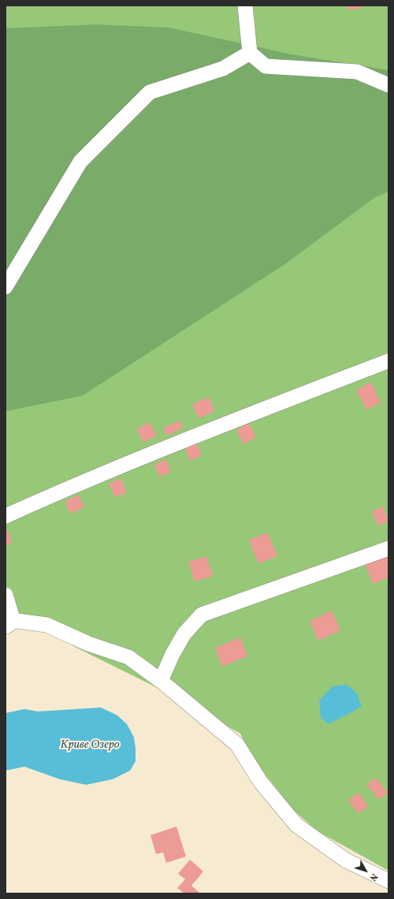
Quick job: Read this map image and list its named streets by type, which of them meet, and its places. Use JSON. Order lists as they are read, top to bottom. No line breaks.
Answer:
{"water":["Криве Озеро"],"north":"bottom right"}
